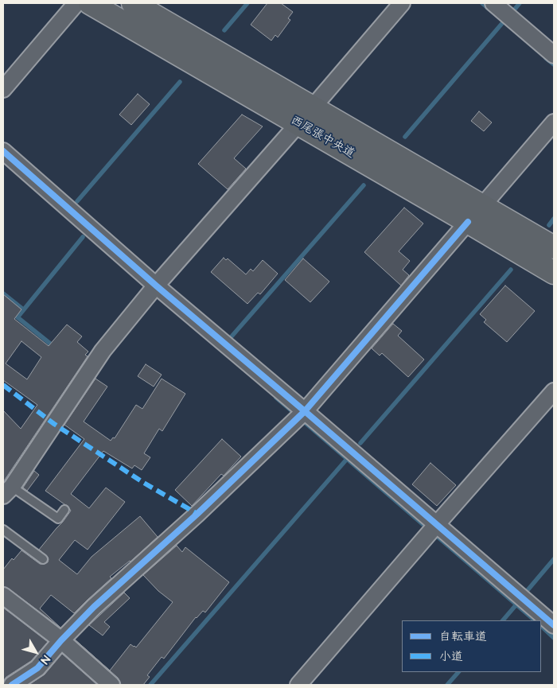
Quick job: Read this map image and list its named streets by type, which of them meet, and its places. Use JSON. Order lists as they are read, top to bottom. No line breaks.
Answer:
{"streets":{"main road":["西尾張中央道"]},"legend":["自転車道","小道"],"north":"bottom right"}
